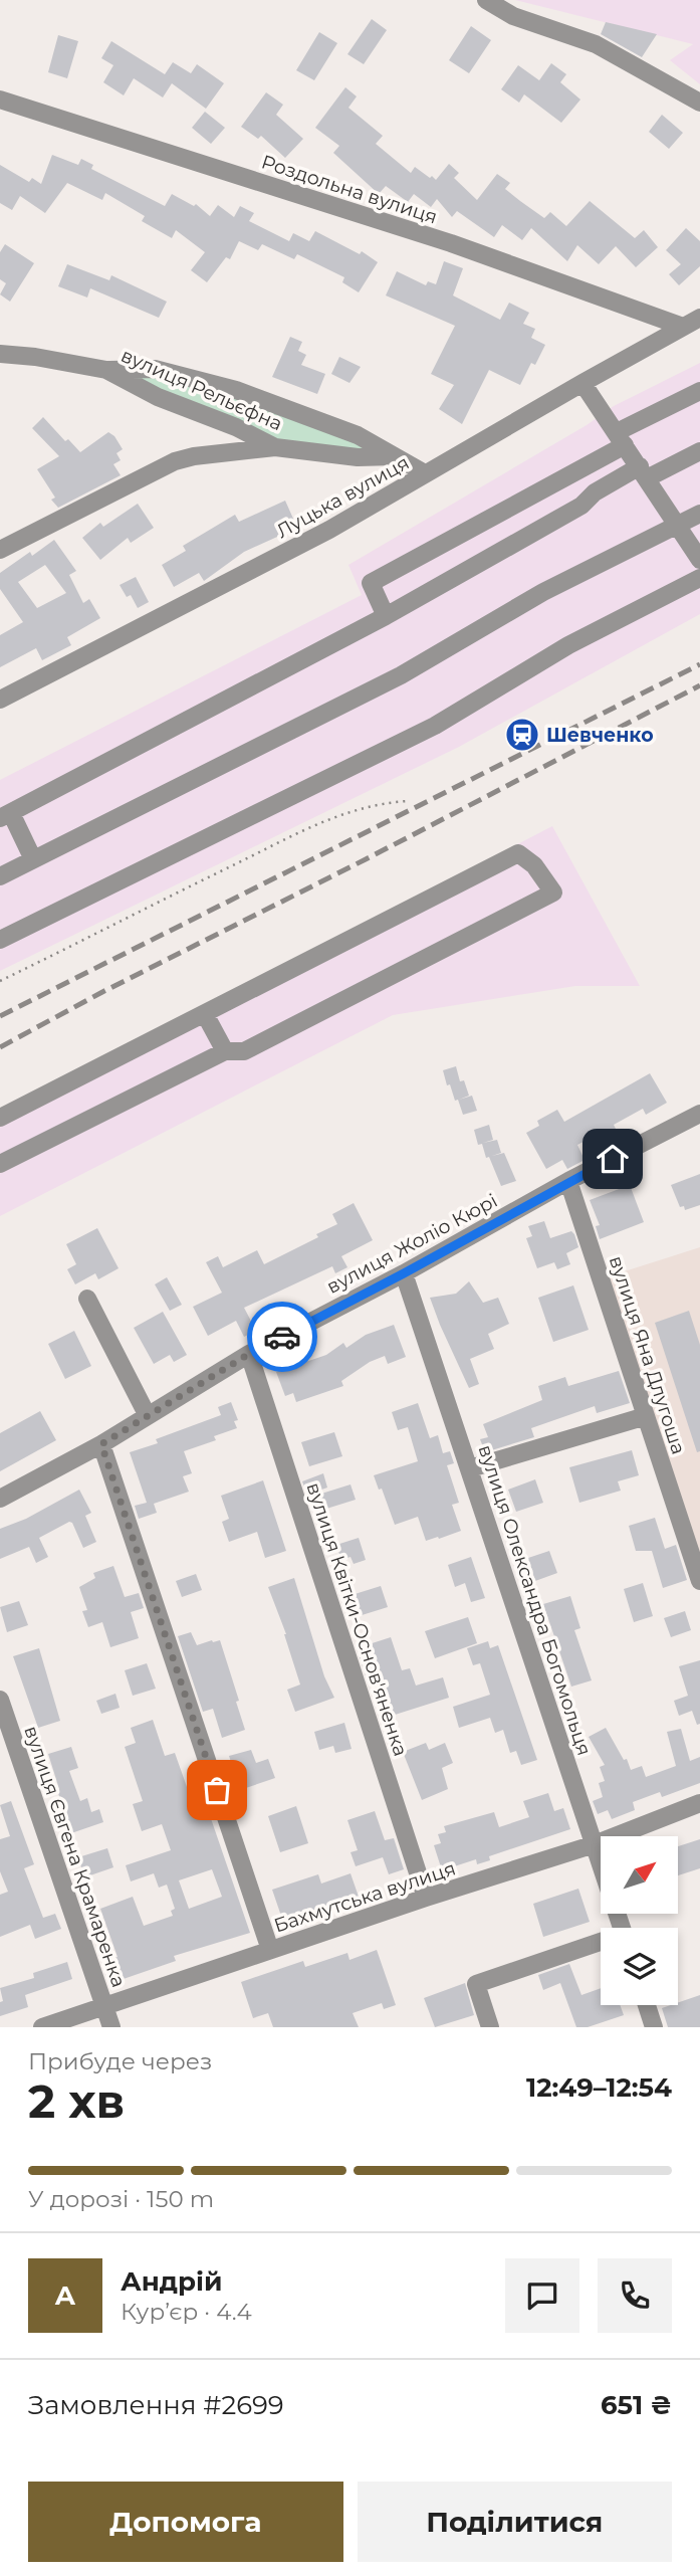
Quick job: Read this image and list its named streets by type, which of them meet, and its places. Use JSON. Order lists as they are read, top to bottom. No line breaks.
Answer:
{"streets":{"street":["Роздольна вулиця","вулиця Рельєфна","Луцька вулиця","вулиця Жоліо Кюрі","вулиця Яна Длугоша","вулиця Олександра Богомольця","вулиця Квітки-Основ'яненка","вулиця Євгена Крамаренка","Бахмутська вулиця"]},"crossings":[["Роздольна вулиця","Луцька вулиця"],["вулиця Жоліо Кюрі","вулиця Яна Длугоша"],["вулиця Жоліо Кюрі","вулиця Олександра Богомольця"],["вулиця Жоліо Кюрі","вулиця Квітки-Основ'яненка"],["вулиця Олександра Богомольця","Бахмутська вулиця"],["вулиця Квітки-Основ'яненка","Бахмутська вулиця"],["вулиця Євгена Крамаренка","Бахмутська вулиця"]],"places":{"station":["Шевченко"]},"north":"top right","page":{"heading":["2 хв","Прибуде через","12:49–12:54"],"panel":["Андрій","Кур’єр · 4.4","Замовлення #2699","651 ₴"],"bar":"У дорозі · 150 m","round":"А","buttons":["Допомога","Поділитися"]}}
